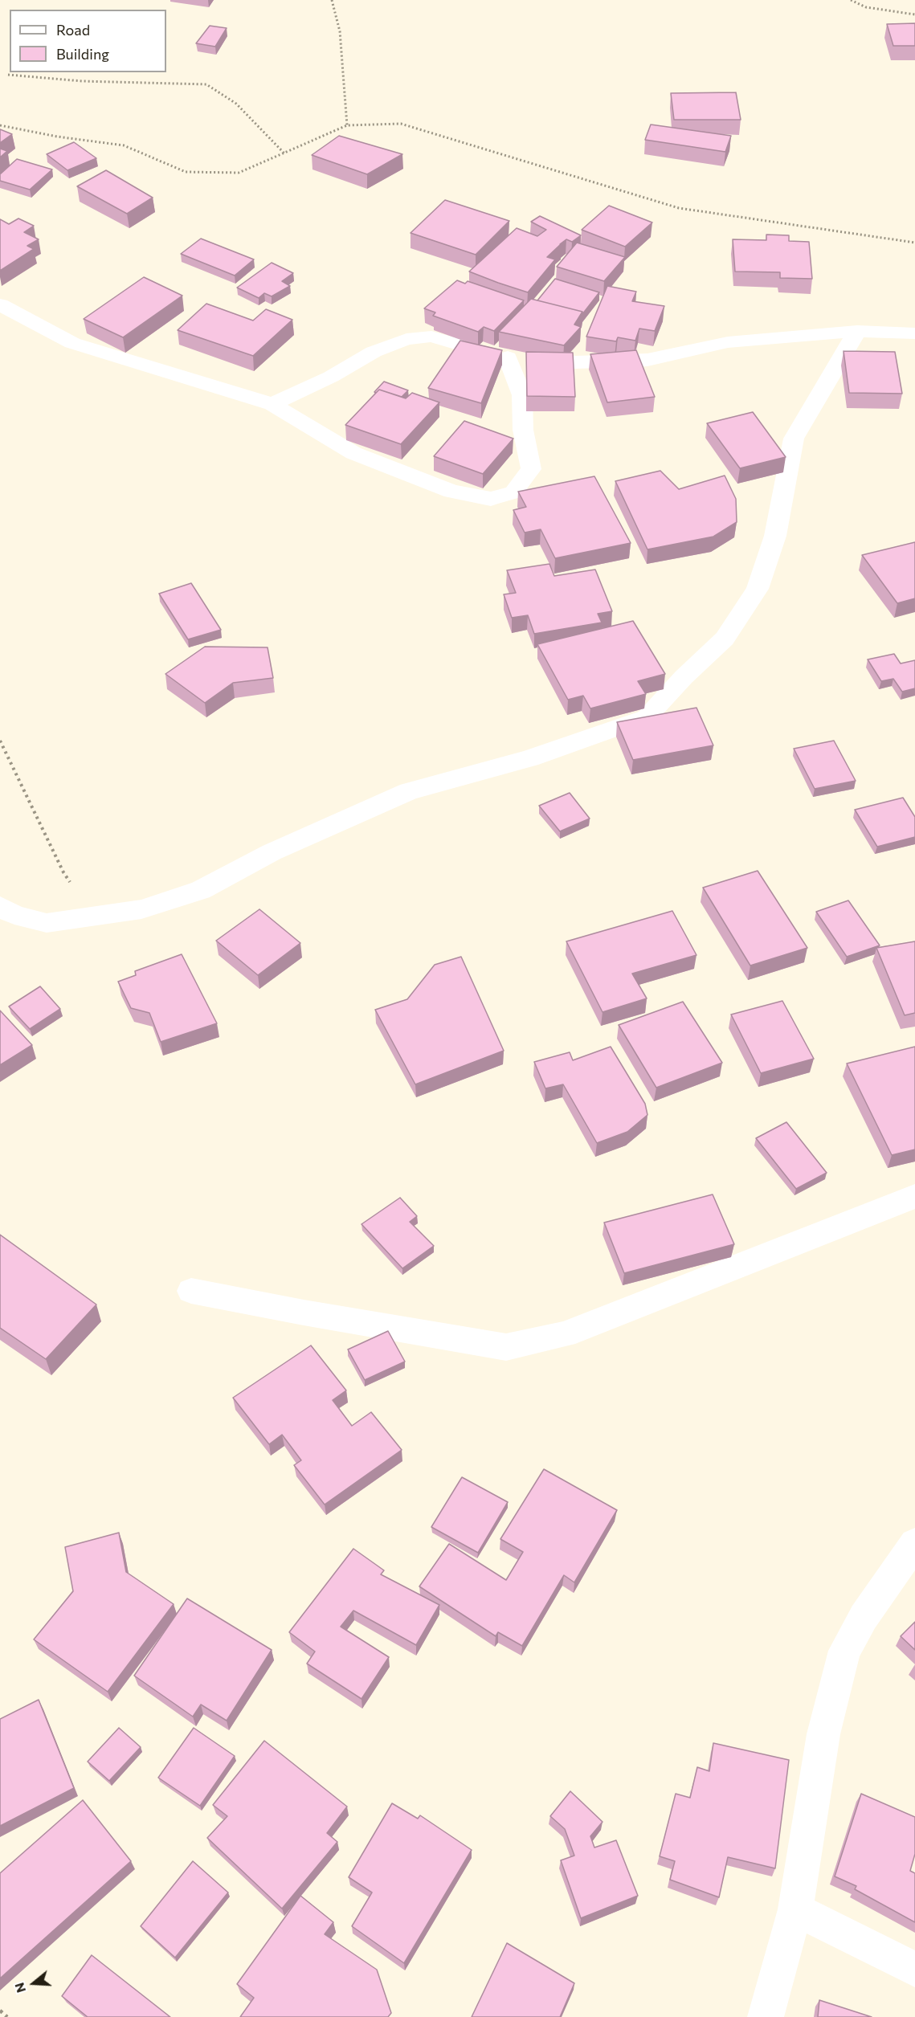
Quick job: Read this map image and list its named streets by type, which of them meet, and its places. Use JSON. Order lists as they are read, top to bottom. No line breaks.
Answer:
{"legend":["Road","Building"],"north":"left"}
